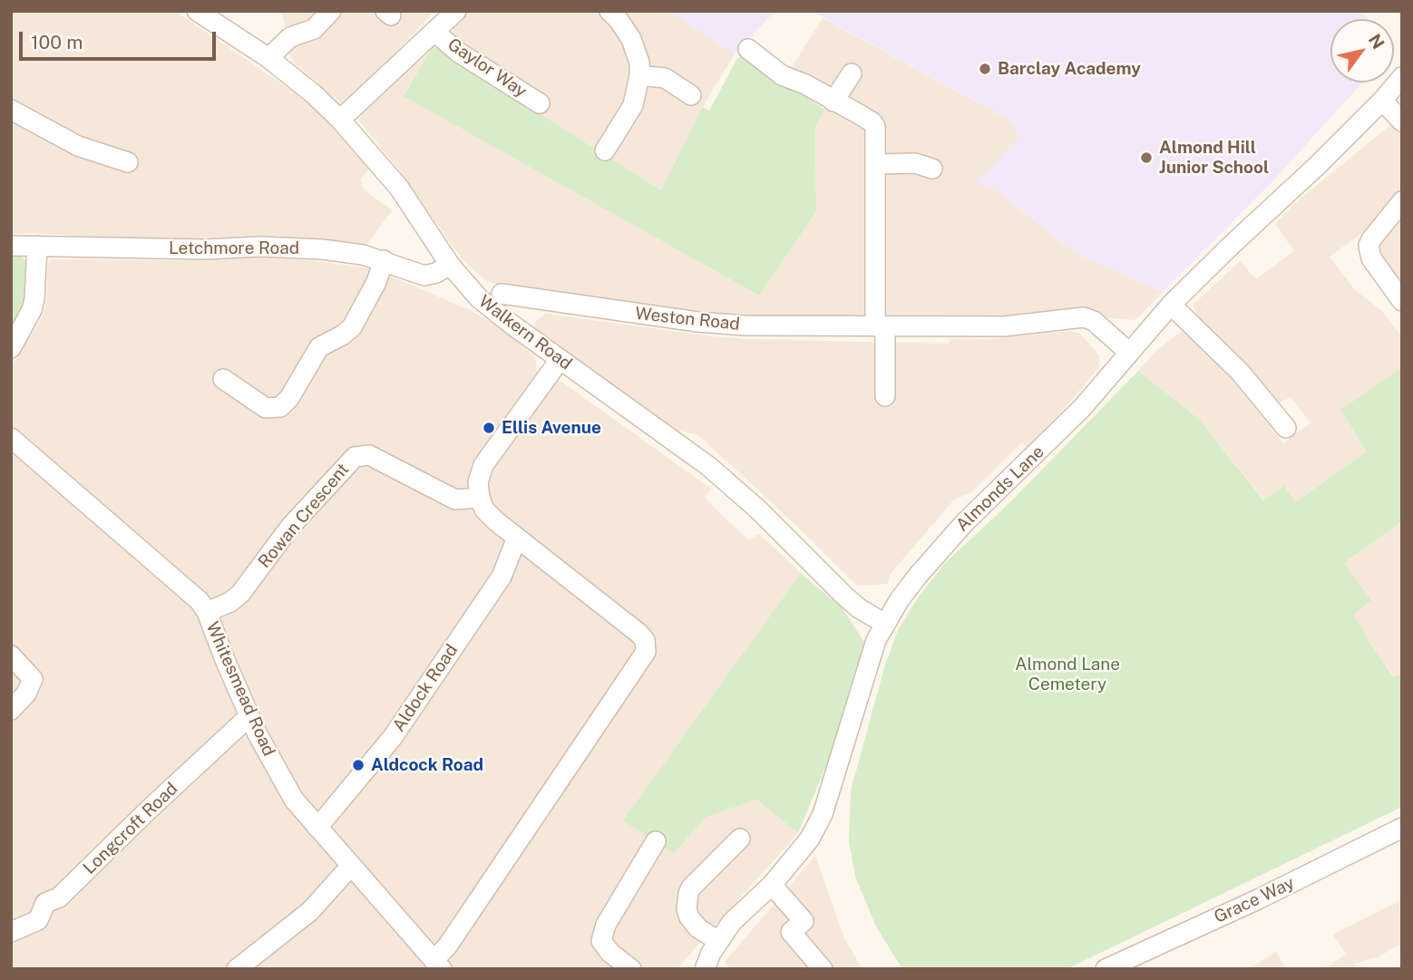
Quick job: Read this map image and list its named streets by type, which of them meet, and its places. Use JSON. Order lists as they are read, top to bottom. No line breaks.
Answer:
{"streets":{"street":["Gaylor Way","Letchmore Road","Weston Road","Walkern Road","Almonds Lane","Rowan Crescent","Aldock Road","Whitesmead Road","Longcroft Road","Grace Way"]},"crossings":[["Letchmore Road","Walkern Road"],["Weston Road","Almonds Lane"],["Walkern Road","Almonds Lane"],["Rowan Crescent","Whitesmead Road"],["Aldock Road","Whitesmead Road"],["Whitesmead Road","Longcroft Road"]],"parks":["Almond Lane Cemetery"],"places":["Barclay Academy","Almond Hill Junior School","Ellis Avenue","Aldcock Road"],"scale_bar":"100 m","north":"top right"}
